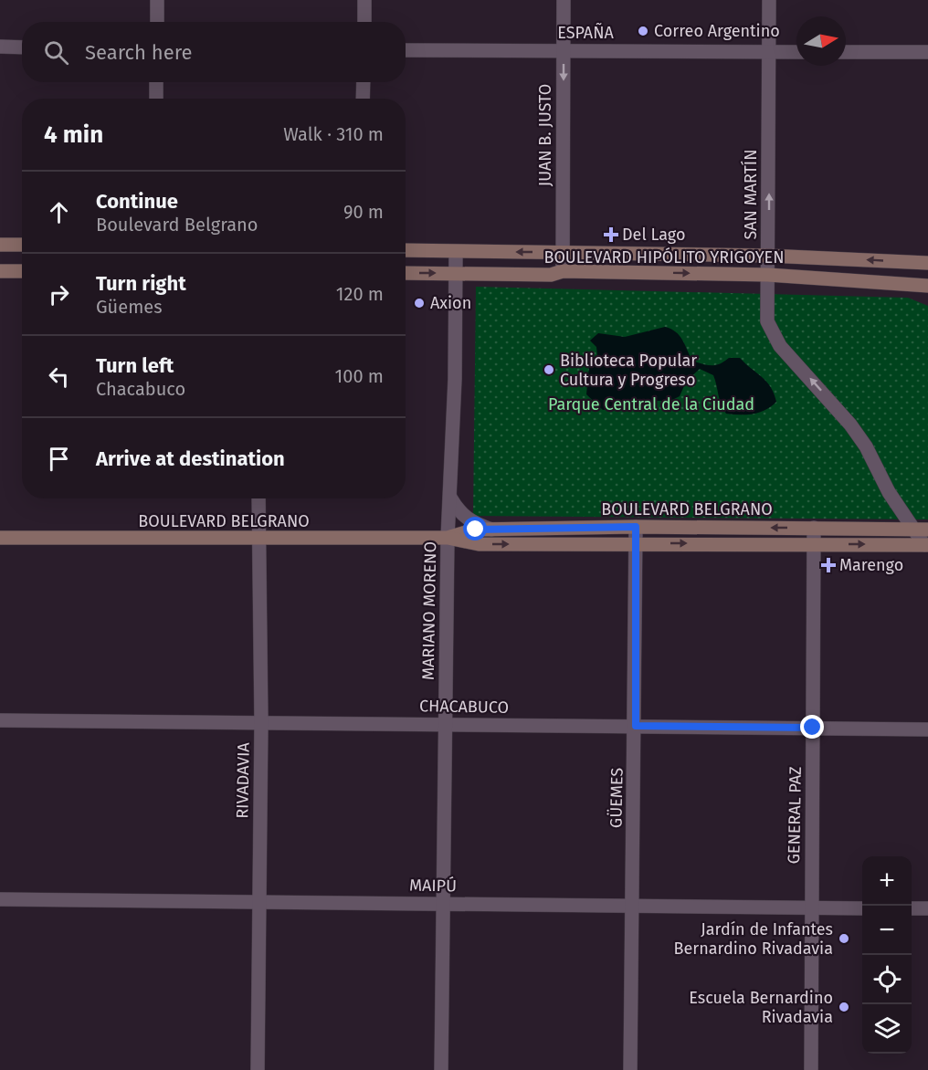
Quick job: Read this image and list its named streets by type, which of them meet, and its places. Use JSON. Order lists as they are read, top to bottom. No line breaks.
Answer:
{"streets":{"street":["ESPAÑA","JUAN B. JUSTO","SAN MARTÍN","BOULEVARD HIPÓLITO YRIGOYEN","BOULEVARD BELGRANO","MARIANO MORENO","CHACABUCO","RIVADAVIA","GÜEMES","GENERAL PAZ","MAIPÚ"]},"crossings":[["ESPAÑA","JUAN B. JUSTO"],["ESPAÑA","SAN MARTÍN"],["JUAN B. JUSTO","BOULEVARD HIPÓLITO YRIGOYEN"],["SAN MARTÍN","BOULEVARD HIPÓLITO YRIGOYEN"],["SAN MARTÍN","BOULEVARD BELGRANO"],["BOULEVARD HIPÓLITO YRIGOYEN","MARIANO MORENO"],["BOULEVARD BELGRANO","MARIANO MORENO"],["BOULEVARD BELGRANO","RIVADAVIA"],["BOULEVARD BELGRANO","GÜEMES"],["BOULEVARD BELGRANO","GENERAL PAZ"],["MARIANO MORENO","CHACABUCO"],["MARIANO MORENO","MAIPÚ"],["CHACABUCO","RIVADAVIA"],["CHACABUCO","GÜEMES"],["CHACABUCO","GENERAL PAZ"],["RIVADAVIA","MAIPÚ"],["GÜEMES","MAIPÚ"],["GENERAL PAZ","MAIPÚ"]],"one_way":["JUAN B. JUSTO","SAN MARTÍN"],"parks":["Parque Central de la Ciudad"],"places":{"other":["Correo Argentino","Axion","Biblioteca Popular Cultura y Progreso","Jardín de Infantes Bernardino Rivadavia","Escuela Bernardino Rivadavia"],"health":["Del Lago","Marengo"]},"north":"right","page":{"search":"Search here","heading":["4 min","Walk · 310 m"],"list":[["Continue","Boulevard Belgrano","90 m"],["Turn right","Güemes","120 m"],["Turn left","Chacabuco","100 m"],"Arrive at destination"],"map_buttons":["+","−"]}}
